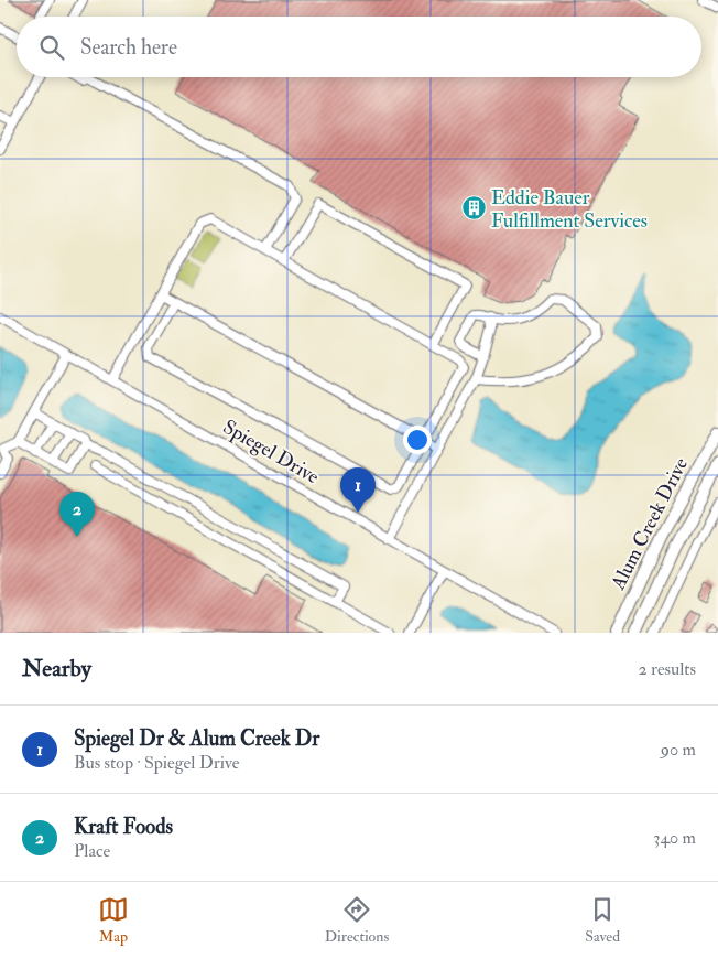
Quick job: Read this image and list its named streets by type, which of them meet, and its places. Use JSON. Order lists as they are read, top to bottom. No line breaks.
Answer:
{"streets":{"main road":["Alum Creek Drive"],"street":["Spiegel Drive"]},"places":{"building":["Eddie Bauer Fulfillment Services"]},"page":{"search":"Search here","pins":["1","2"],"heading":["Nearby","2 results"],"list":[{"mark":"1","name":"Spiegel Dr & Alum Creek Dr","note":"Bus stop · Spiegel Drive","value":"90 m"},{"mark":"2","name":"Kraft Foods","note":"Place","value":"340 m"}],"nav":["Map","Directions","Saved"]}}
